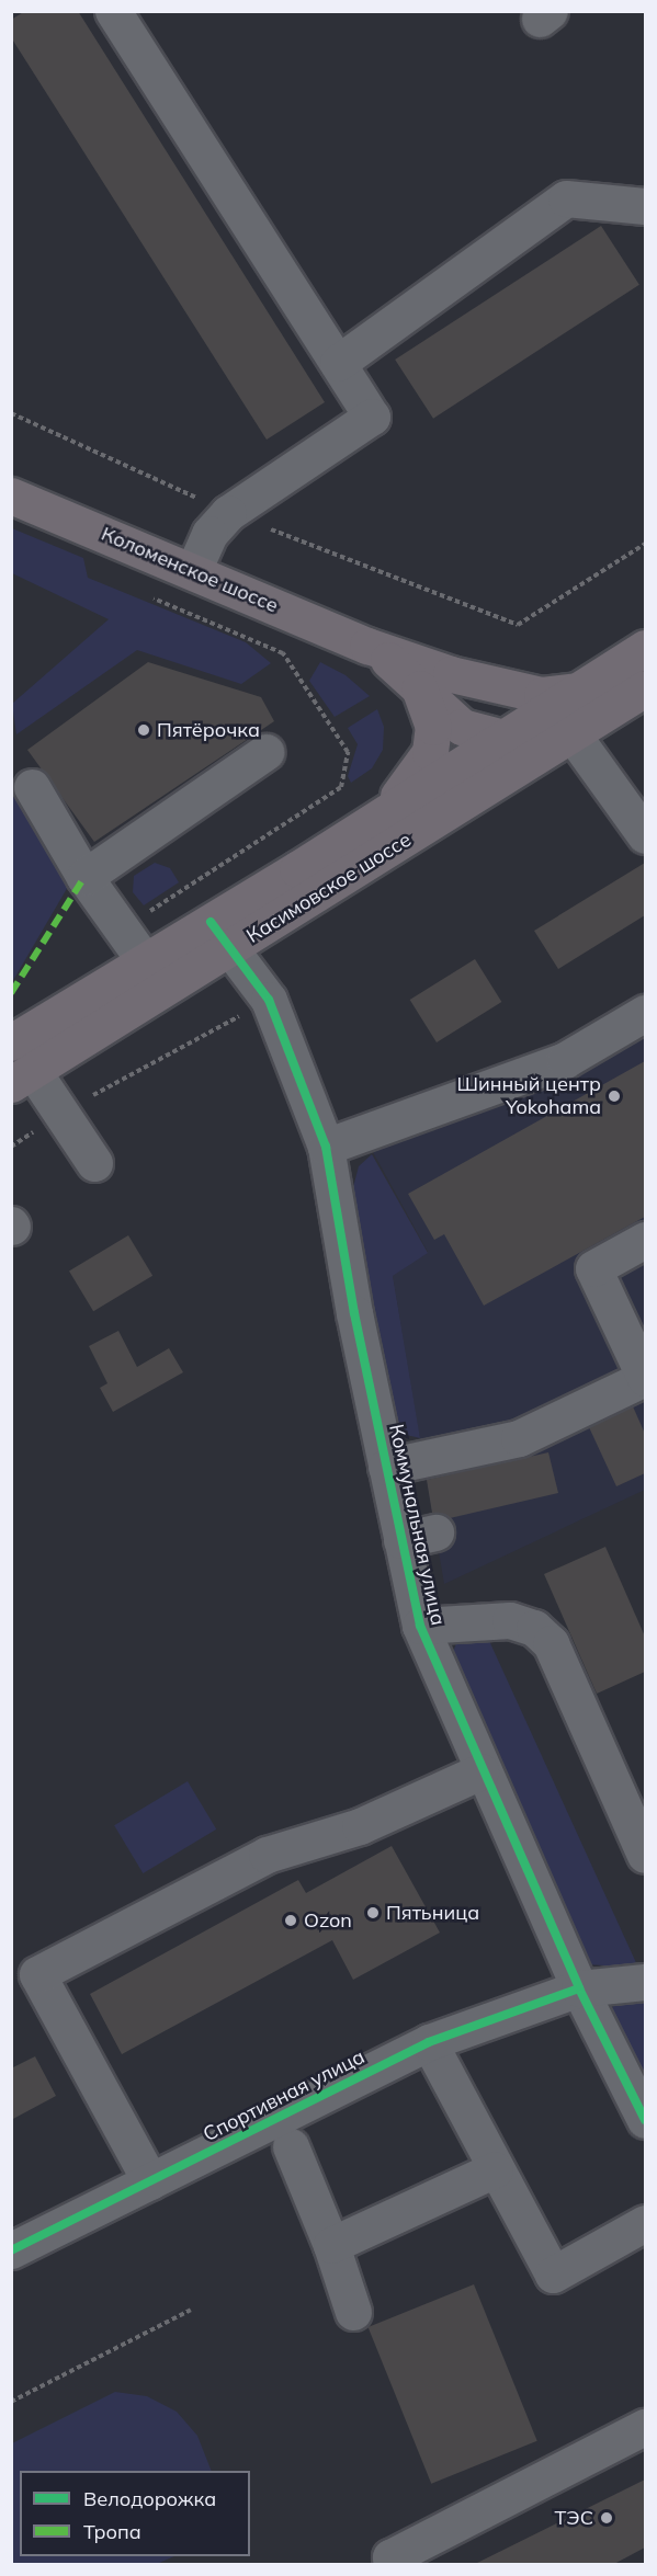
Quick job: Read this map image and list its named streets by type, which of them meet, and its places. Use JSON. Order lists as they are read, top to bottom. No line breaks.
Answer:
{"streets":{"main road":["Коломенское шоссе","Касимовское шоссе"],"street":["Коммунальная улица","Спортивная улица"]},"crossings":[["Коломенское шоссе","Касимовское шоссе"],["Касимовское шоссе","Коммунальная улица"],["Коммунальная улица","Спортивная улица"]],"places":["Пятёрочка","Шинный центр Yokohama","Пятьница","Ozon","ТЭС"],"legend":["Велодорожка","Тропа"]}
